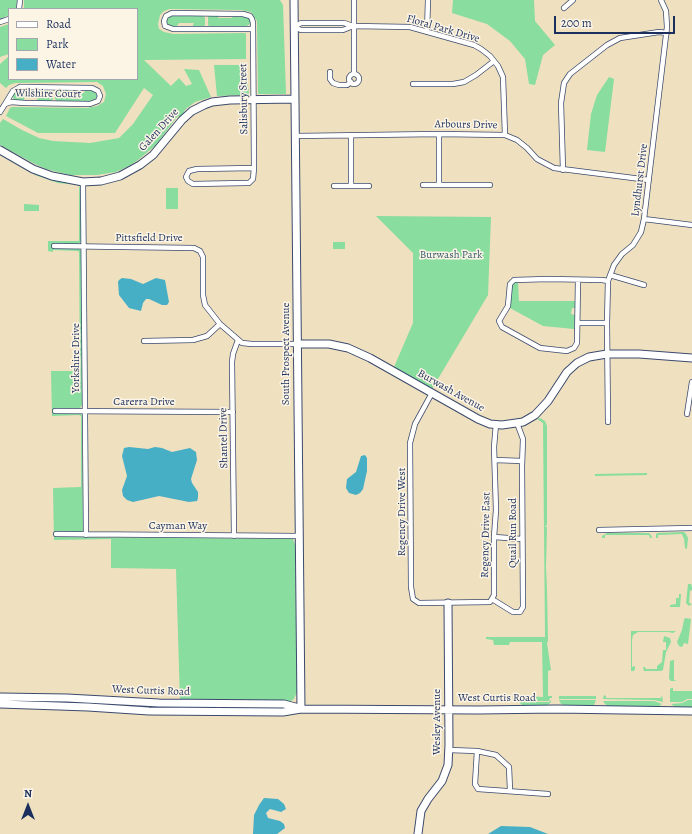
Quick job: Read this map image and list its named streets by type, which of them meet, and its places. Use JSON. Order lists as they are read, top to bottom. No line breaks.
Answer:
{"streets":{"main road":["Galen Drive","South Prospect Avenue","Burwash Avenue","West Curtis Road","Wesley Avenue"],"street":["Floral Park Drive","Wilshire Court","Salisbury Street","Arbours Drive","Lyndhurst Drive","Pittsfield Drive","Yorkshire Drive","Carerra Drive","Shantel Drive","Regency Drive West","Cayman Way","Quail Run Road","Regency Drive East"]},"crossings":[["Floral Park Drive","Arbours Drive"],["Floral Park Drive","South Prospect Avenue"],["Salisbury Street","Galen Drive"],["Arbours Drive","Lyndhurst Drive"],["Arbours Drive","South Prospect Avenue"],["Galen Drive","South Prospect Avenue"],["Galen Drive","Yorkshire Drive"],["Lyndhurst Drive","Burwash Avenue"],["Pittsfield Drive","South Prospect Avenue"],["Pittsfield Drive","Yorkshire Drive"],["Pittsfield Drive","Burwash Avenue"],["Pittsfield Drive","Shantel Drive"],["South Prospect Avenue","Burwash Avenue"],["South Prospect Avenue","Cayman Way"],["South Prospect Avenue","West Curtis Road"],["Yorkshire Drive","Carerra Drive"],["Yorkshire Drive","Cayman Way"],["Burwash Avenue","Regency Drive West"],["Burwash Avenue","Quail Run Road"],["Burwash Avenue","Regency Drive East"],["Carerra Drive","Shantel Drive"],["Shantel Drive","Cayman Way"],["Regency Drive West","Wesley Avenue"],["Quail Run Road","Regency Drive East"],["West Curtis Road","Wesley Avenue"]],"parks":["Burwash Park"],"legend":["Road","Park","Water"],"scale_bar":"200 m","north":"top"}
